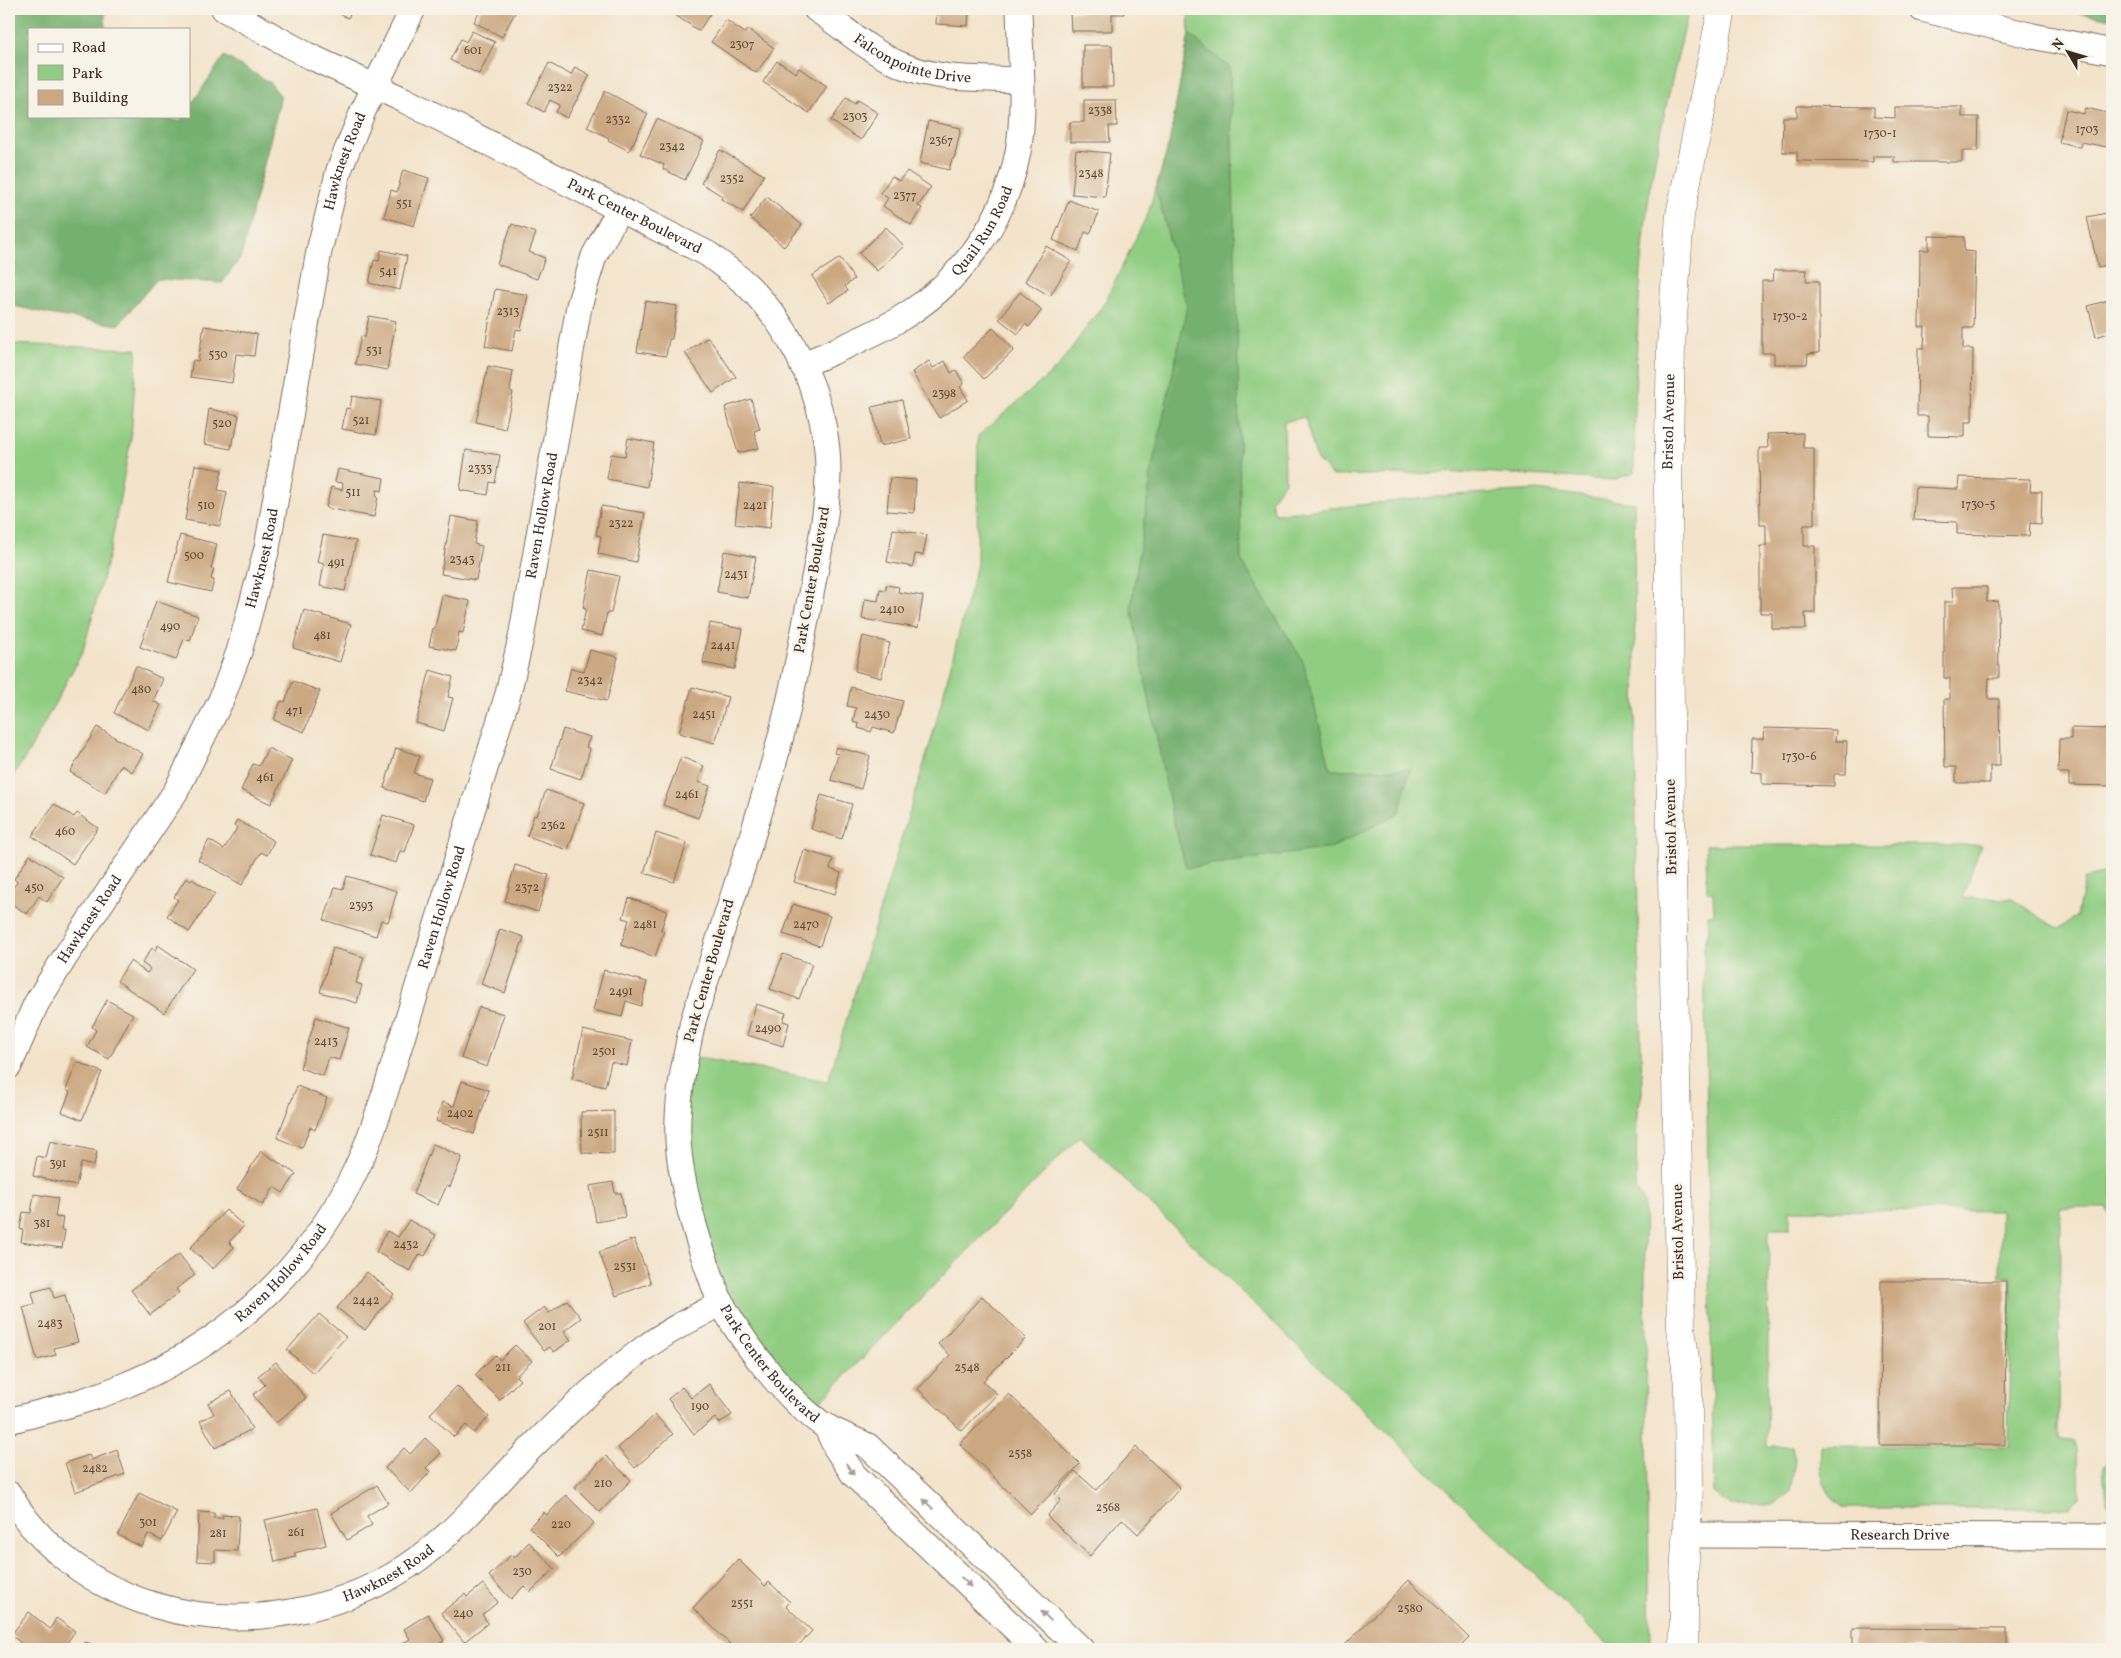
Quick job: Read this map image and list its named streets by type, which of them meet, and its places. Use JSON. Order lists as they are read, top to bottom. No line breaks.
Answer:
{"streets":{"street":["Falconpointe Drive","Hawknest Road","Park Center Boulevard","Quail Run Road","Bristol Avenue","Raven Hollow Road","Research Drive"]},"crossings":[["Falconpointe Drive","Quail Run Road"],["Hawknest Road","Park Center Boulevard"],["Park Center Boulevard","Quail Run Road"],["Park Center Boulevard","Raven Hollow Road"],["Bristol Avenue","Research Drive"]],"house_numbers":["2307","601","2322","2338","2303","2332","1703","1730-1","2367","2342","2348","2352","2377","551","541","2313","1730-2","531","530","2398","521","520","2333","511","1730-5","510","2421","2322","500","2343","491","2431","2410","490","481","2441","2342","480","471","2451","2430","1730-6","461","2461","2362","460","450","2372","2393","2481","2470","2491","2490","2413","2501","2402","2511","391","381","2432","2531","2442","2483","201","211","2548","190","2558","2482","210","2568","301","220","261","281","230","2551","2580","240"],"legend":["Road","Park","Building"],"north":"top left"}
